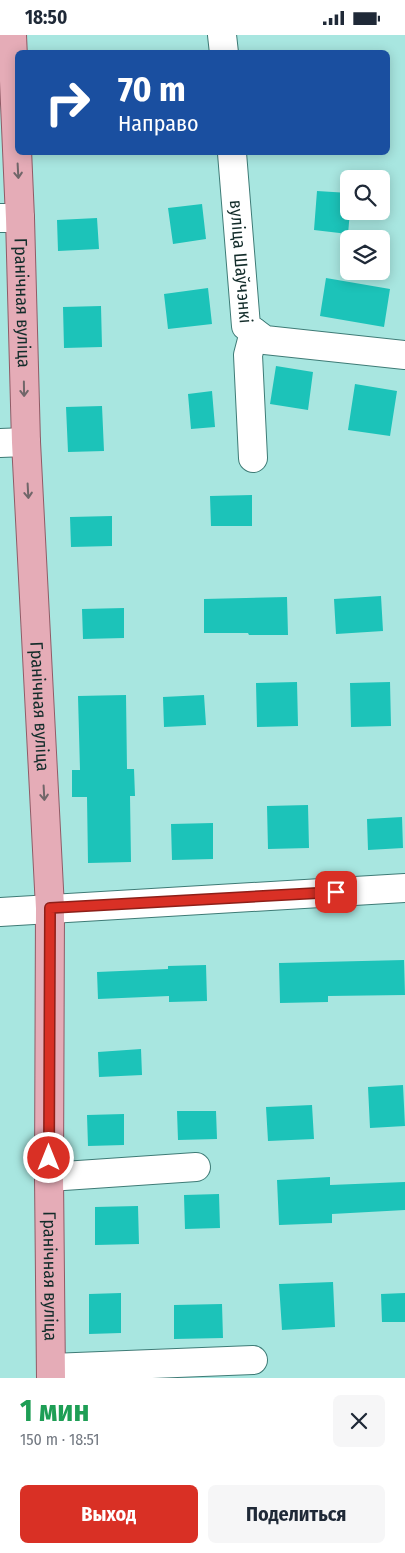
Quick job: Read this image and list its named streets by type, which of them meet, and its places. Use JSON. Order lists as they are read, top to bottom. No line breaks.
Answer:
{"streets":{"main road":["Гранічная вуліца"],"street":["вуліца Шаўчэнкі"]},"one_way":["Гранічная вуліца"],"page":{"status":"18:50","turn":["70 m","Направо"],"heading":["1 мин","150 m · 18:51"],"buttons":["Выход","Поделиться"]}}
